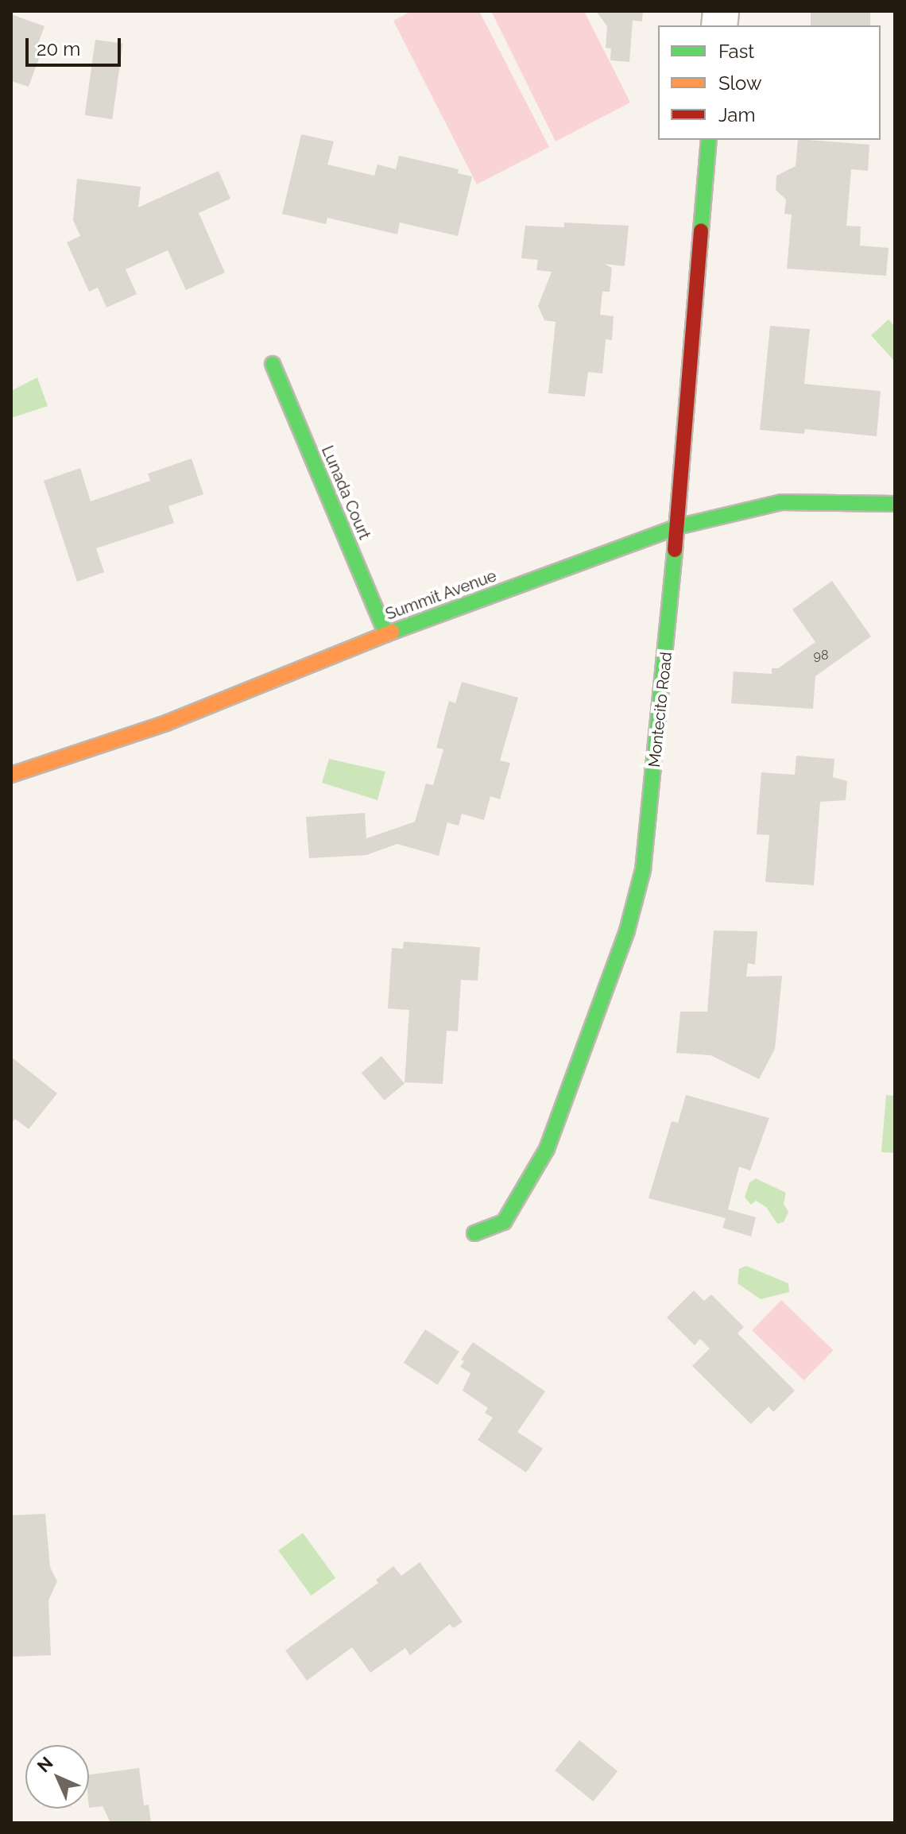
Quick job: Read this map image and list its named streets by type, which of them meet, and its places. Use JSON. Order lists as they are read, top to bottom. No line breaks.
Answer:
{"streets":{"street":["Lunada Court","Summit Avenue","Montecito Road"]},"crossings":[["Lunada Court","Summit Avenue"],["Summit Avenue","Montecito Road"]],"house_numbers":["98"],"legend":["Fast","Slow","Jam"],"scale_bar":"20 m","north":"top left"}
